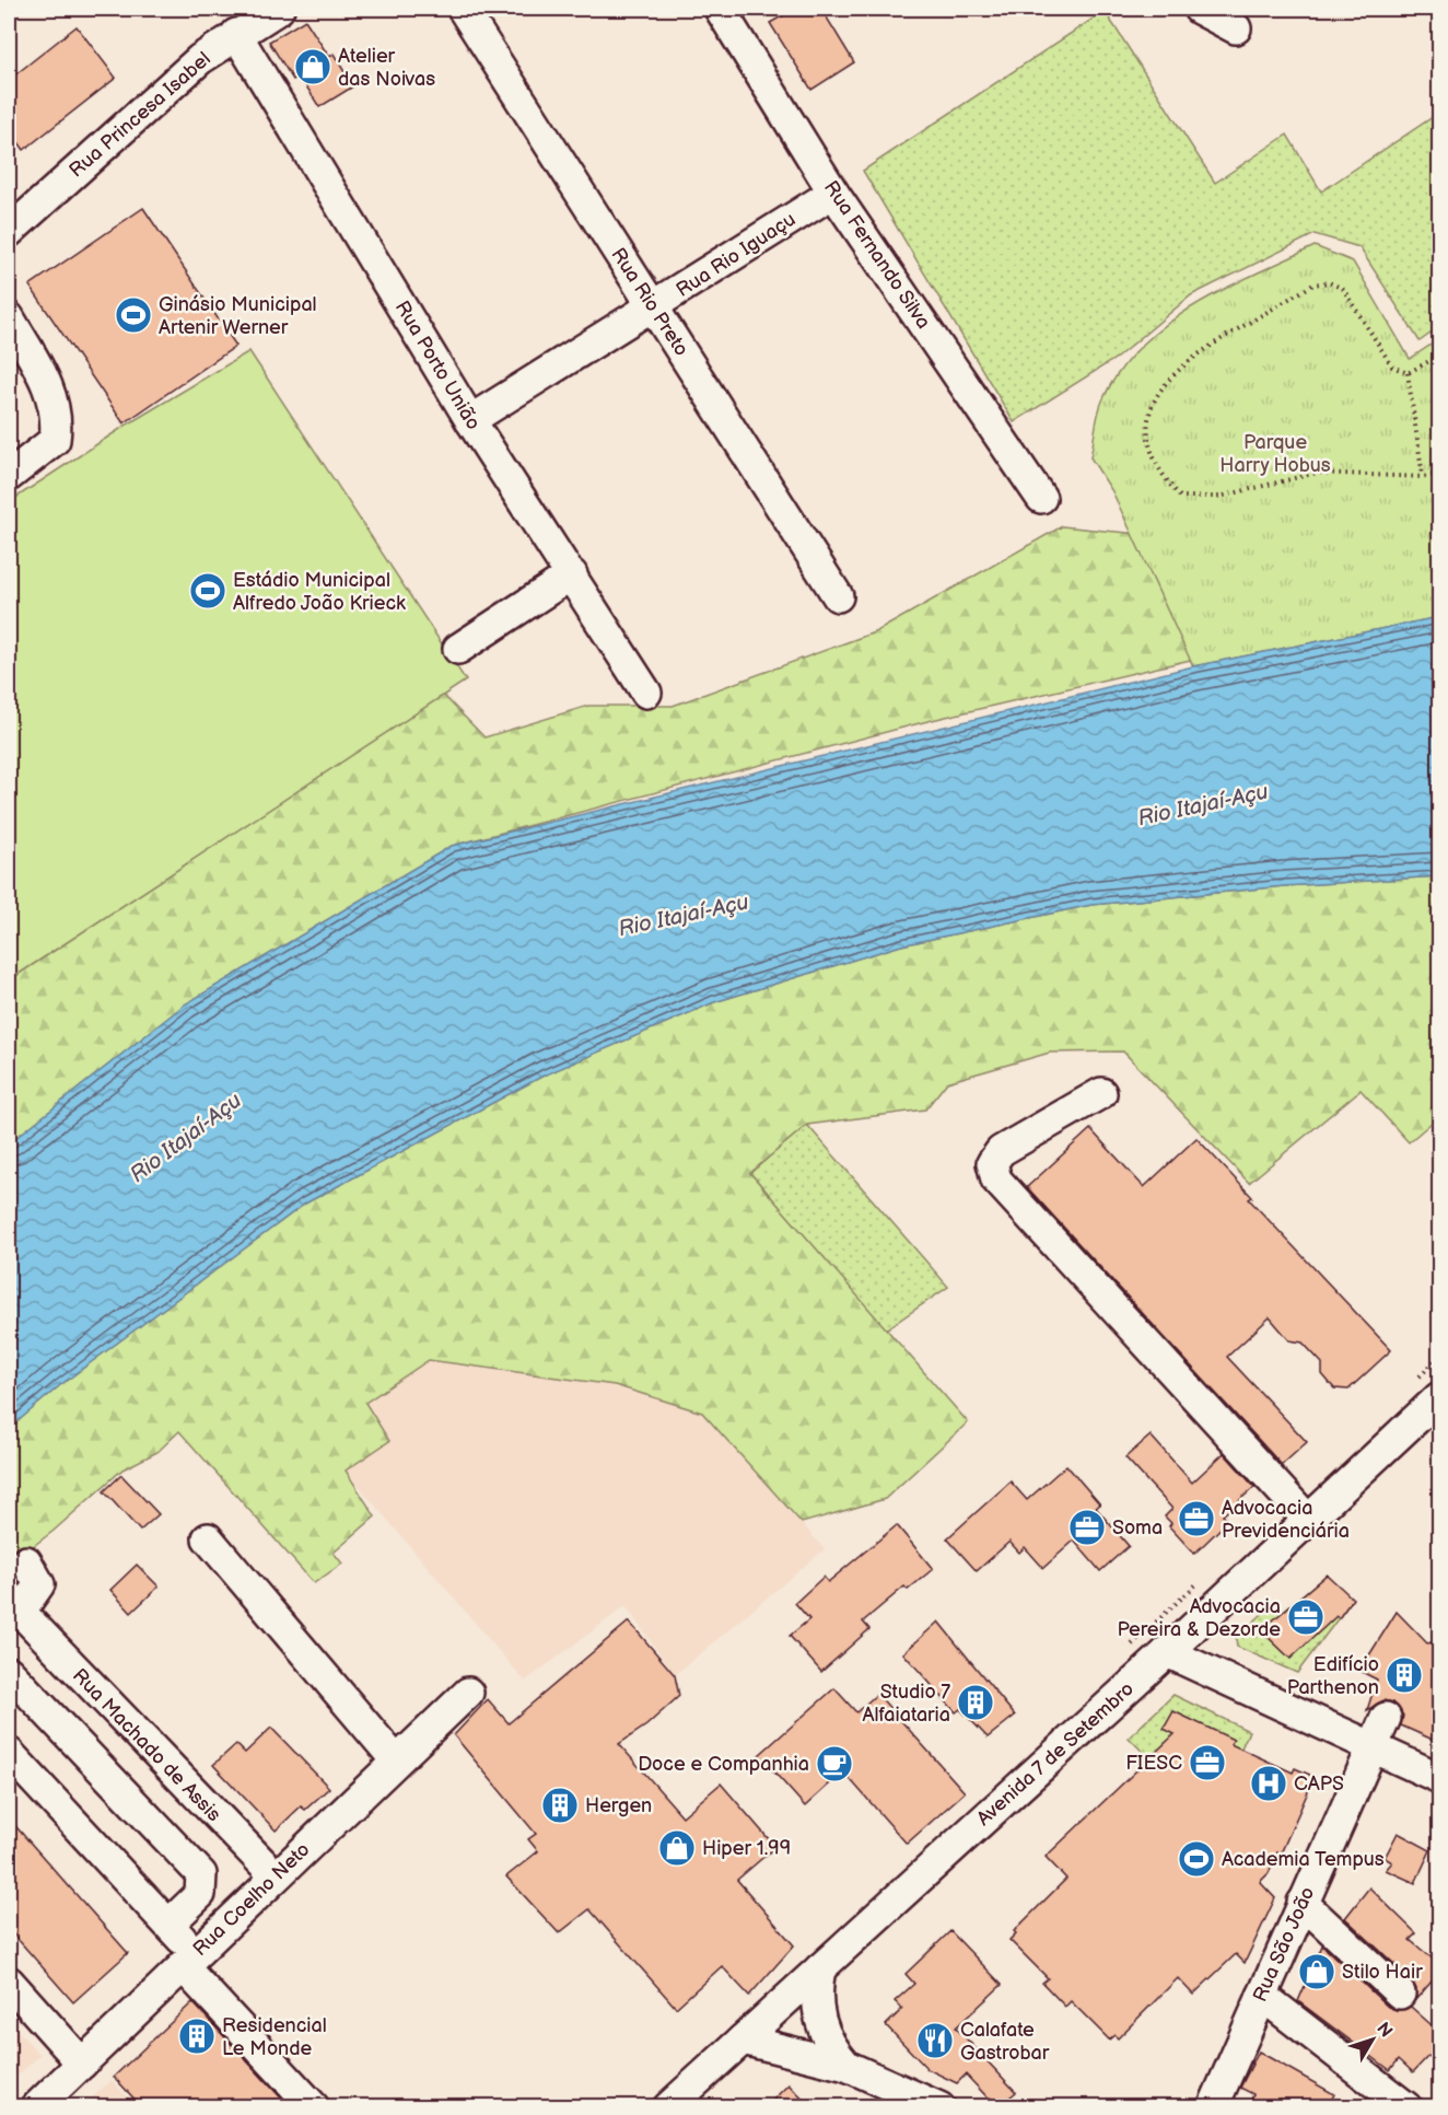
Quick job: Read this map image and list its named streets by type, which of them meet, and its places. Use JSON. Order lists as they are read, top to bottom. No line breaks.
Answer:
{"streets":{"street":["Rua Princesa Isabel","Rua Rio Iguaçu","Rua Fernando Silva","Rua Rio Preto","Rua Porto União","Rua Machado de Assis","Avenida 7 de Setembro","Rua Coelho Neto","Rua São João"]},"crossings":[["Rua Princesa Isabel","Rua Porto União"],["Rua Rio Iguaçu","Rua Fernando Silva"],["Rua Rio Iguaçu","Rua Rio Preto"],["Rua Rio Iguaçu","Rua Porto União"],["Rua Machado de Assis","Rua Coelho Neto"]],"water":["Rio Itajaí-Açu"],"parks":["Parque Harry Hobus"],"places":{"shop":["Atelier das Noivas","Hiper 1.99","Stilo Hair"],"sports":["Ginásio Municipal Artenir Werner","Estádio Municipal Alfredo João Krieck","Academia Tempus"],"office":["Advocacia Previdenciária","Soma","Advocacia Pereira & Dezorde","FIESC"],"building":["Edifício Parthenon","Studio 7 Alfaiataria","Hergen","Residencial Le Monde"],"cafe":["Doce e Companhia"],"hospital":["CAPS"],"restaurant":["Calafate Gastrobar"]},"north":"top right"}
